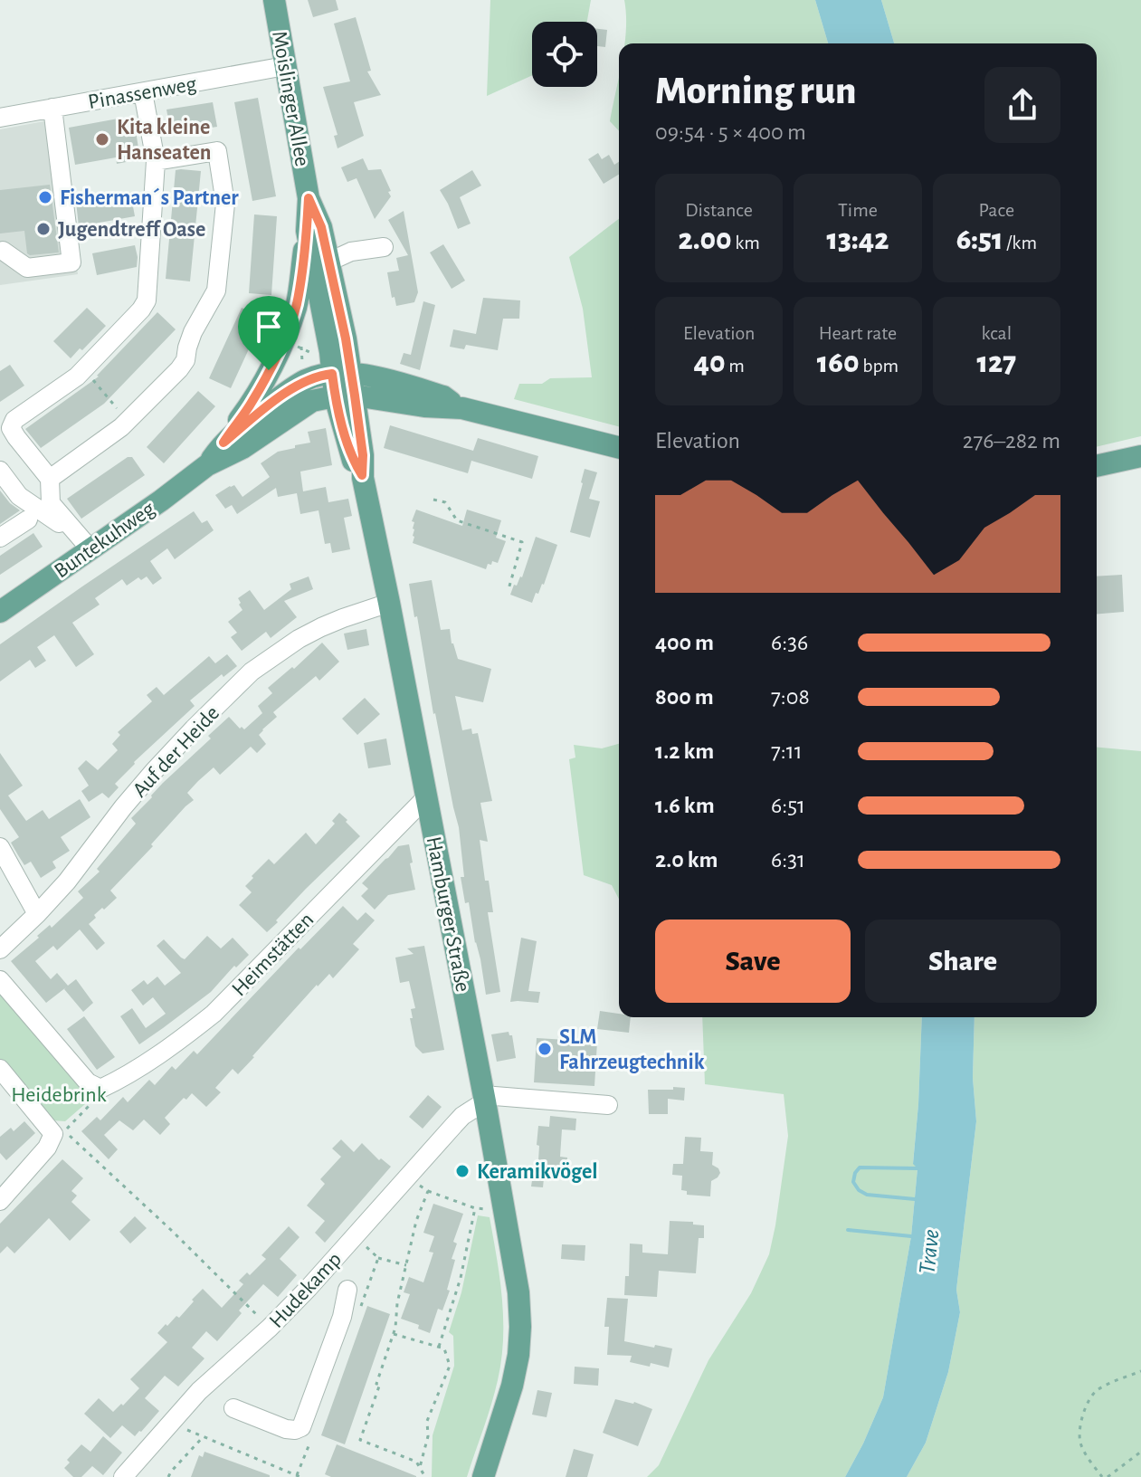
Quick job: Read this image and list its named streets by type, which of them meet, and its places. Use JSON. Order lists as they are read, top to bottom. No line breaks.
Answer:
{"streets":{"main road":["Moislinger Allee","Buntekuhweg","Hamburger Straße"],"street":["Pinassenweg","Auf der Heide","Heimstätten","Hudekamp"]},"crossings":[["Pinassenweg","Moislinger Allee"],["Moislinger Allee","Buntekuhweg"],["Moislinger Allee","Hamburger Straße"],["Auf der Heide","Hamburger Straße"],["Hamburger Straße","Heimstätten"],["Hamburger Straße","Hudekamp"]],"water":["Trave"],"parks":["Heidebrink"],"places":["Kita kleine Hanseaten","Fisherman´s Partner","Jugendtreff Oase","SLM Fahrzeugtechnik","Keramikvögel"],"page":{"heading":["Morning run","09:54 · 5 × 400 m"],"stats":[["Distance","2.00 km"],["Time","13:42"],["Pace","6:51 /km"],["Elevation","40 m"],["Heart rate","160 bpm"],["kcal","127"]],"chart":["Elevation","276–282 m"],"list":[{"name":"400 m","note":"6:36"},{"name":"800 m","note":"7:08"},{"name":"1.2 km","note":"7:11"},{"name":"1.6 km","note":"6:51"},{"name":"2.0 km","note":"6:31"}],"buttons":["Save","Share"]}}
